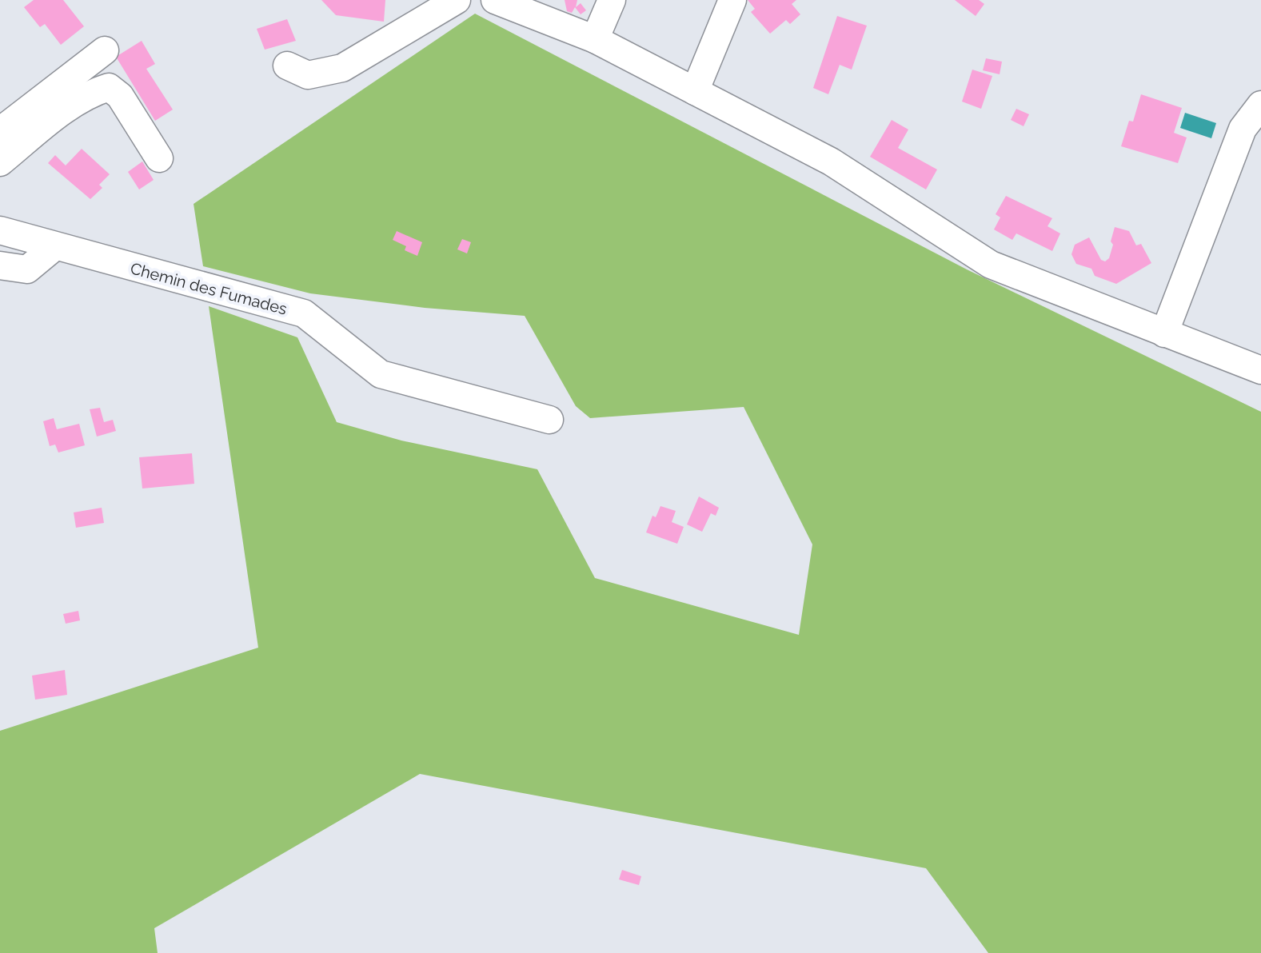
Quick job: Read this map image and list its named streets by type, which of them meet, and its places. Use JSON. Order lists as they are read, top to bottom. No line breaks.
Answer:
{"streets":{"street":["Chemin des Fumades"]}}
